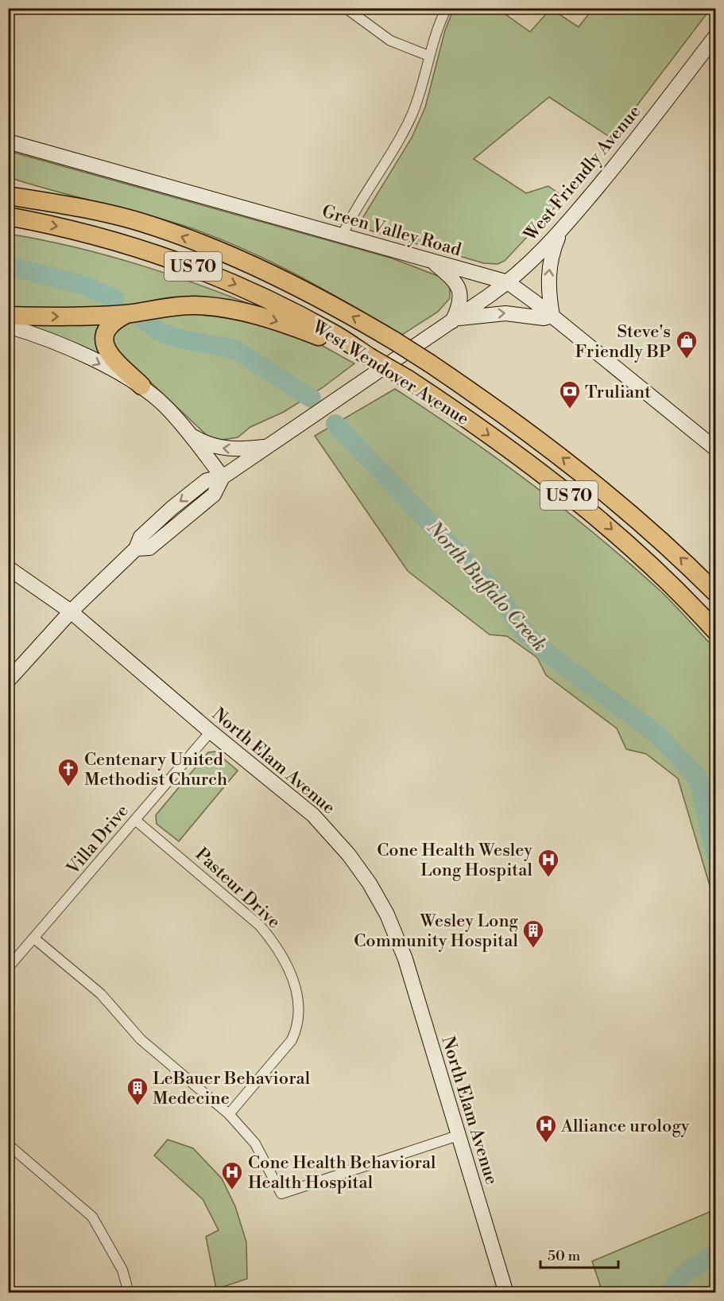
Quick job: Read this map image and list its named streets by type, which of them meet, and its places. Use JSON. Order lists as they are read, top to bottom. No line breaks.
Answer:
{"streets":{"highway":["US 70","West Wendover Avenue"],"main road":["West Friendly Avenue","Green Valley Road","North Elam Avenue"],"street":["Villa Drive","Pasteur Drive"]},"crossings":[["West Friendly Avenue","Green Valley Road"],["West Friendly Avenue","North Elam Avenue"],["North Elam Avenue","Villa Drive"],["Villa Drive","Pasteur Drive"]],"water":["North Buffalo Creek"],"places":{"shop":["Steve's Friendly BP"],"bank":["Truliant"],"church":["Centenary United Methodist Church"],"hospital":["Cone Health Wesley Long Hospital","Alliance urology","Cone Health Behavioral Health Hospital"],"building":["Wesley Long Community Hospital","LeBauer Behavioral Medecine"]},"scale_bar":"50 m"}
